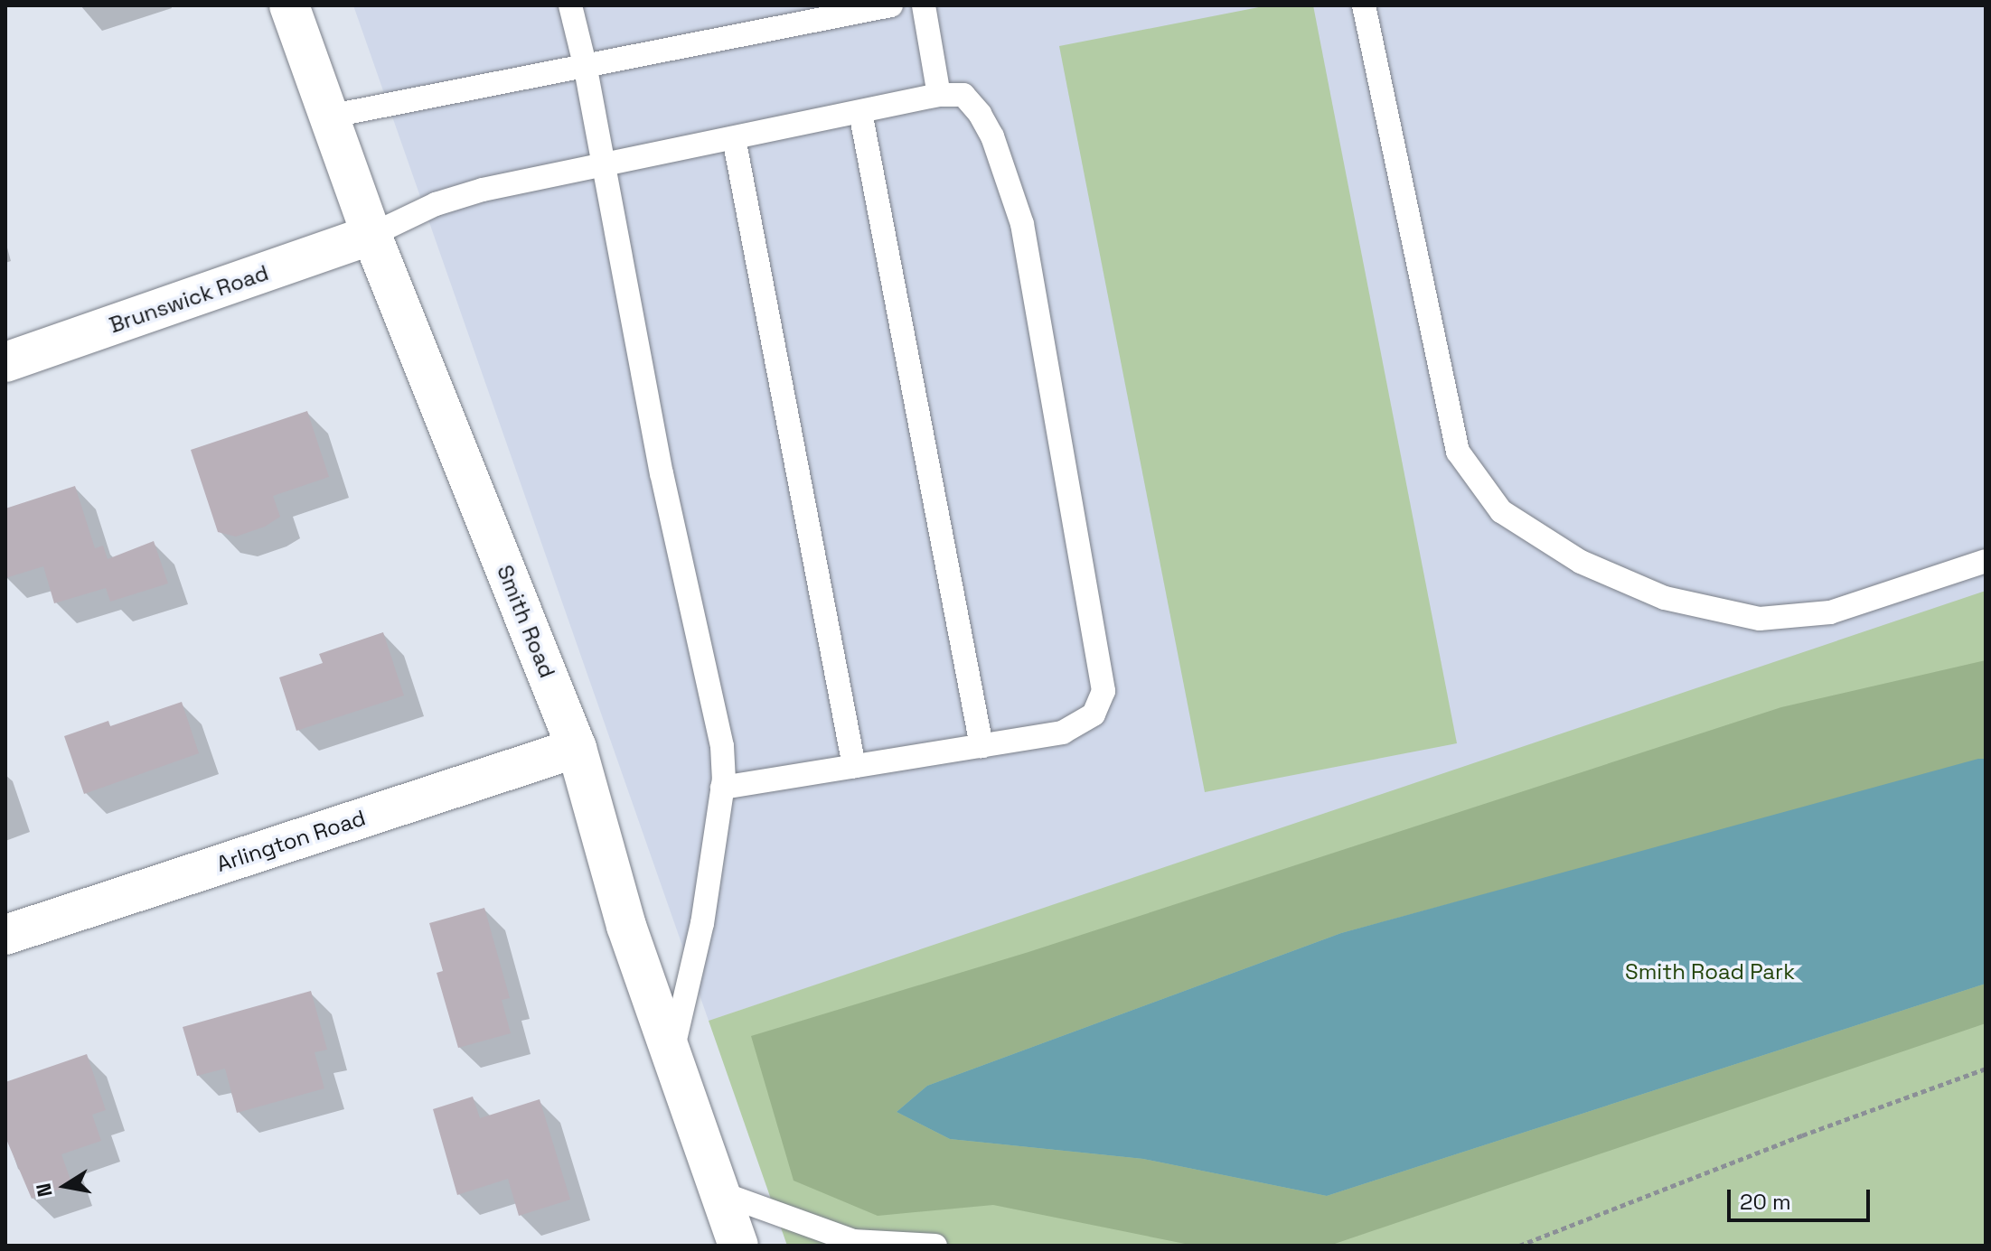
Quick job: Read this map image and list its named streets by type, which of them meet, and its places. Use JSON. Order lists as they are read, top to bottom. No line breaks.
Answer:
{"streets":{"street":["Brunswick Road","Smith Road","Arlington Road"]},"crossings":[["Brunswick Road","Smith Road"],["Smith Road","Arlington Road"]],"parks":["Smith Road Park"],"scale_bar":"20 m","north":"left"}
